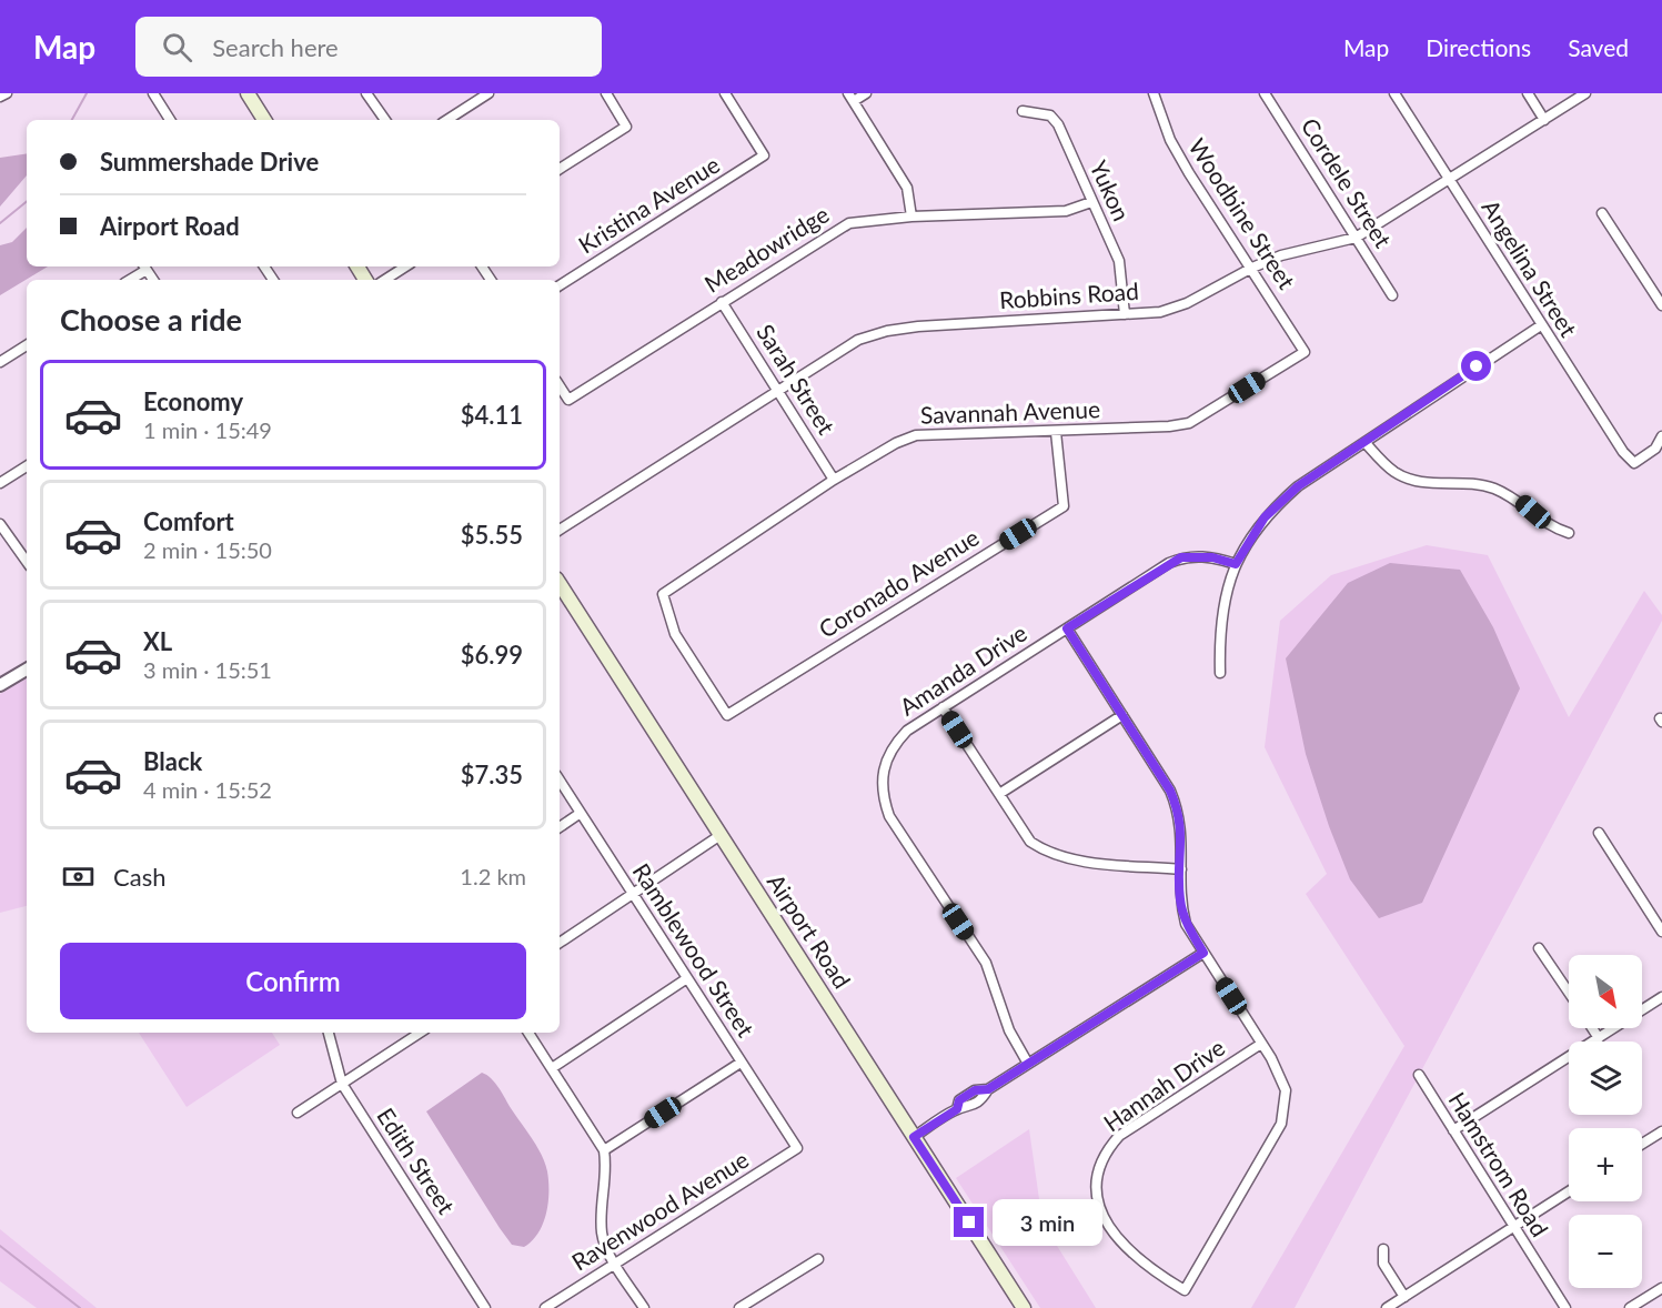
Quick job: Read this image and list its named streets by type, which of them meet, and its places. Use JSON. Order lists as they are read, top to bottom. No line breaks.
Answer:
{"streets":{"main road":["Airport Road"],"street":["Cordele Street","Yukon","Kristina Avenue","Woodbine Street","Meadowridge","Angelina Street","Robbins Road","Sarah Street","Savannah Avenue","Coronado Avenue","Amanda Drive","Ramblewood Street","Hannah Drive","Edith Street","Hamstrom Road","Ravenwood Avenue"]},"crossings":[["Cordele Street","Robbins Road"],["Yukon","Meadowridge"],["Yukon","Robbins Road"],["Woodbine Street","Robbins Road"],["Woodbine Street","Savannah Avenue"],["Meadowridge","Sarah Street"],["Angelina Street","Robbins Road"],["Robbins Road","Sarah Street"],["Sarah Street","Savannah Avenue"],["Savannah Avenue","Coronado Avenue"],["Ramblewood Street","Ravenwood Avenue"]],"north":"bottom right","page":{"header":"Map","search":"Search here","nav":["Map","Directions","Saved"],"banner":["Summershade Drive","Airport Road"],"heading":"Choose a ride","list":[{"name":"Economy","note":"1 min · 15:49","value":"$4.11"},{"name":"Comfort","note":"2 min · 15:50","value":"$5.55"},{"name":"XL","note":"3 min · 15:51","value":"$6.99"},{"name":"Black","note":"4 min · 15:52","value":"$7.35"}],"pay":["Cash","1.2 km"],"buttons":"Confirm","map_buttons":["+","−"],"bubble":"3 min"}}
